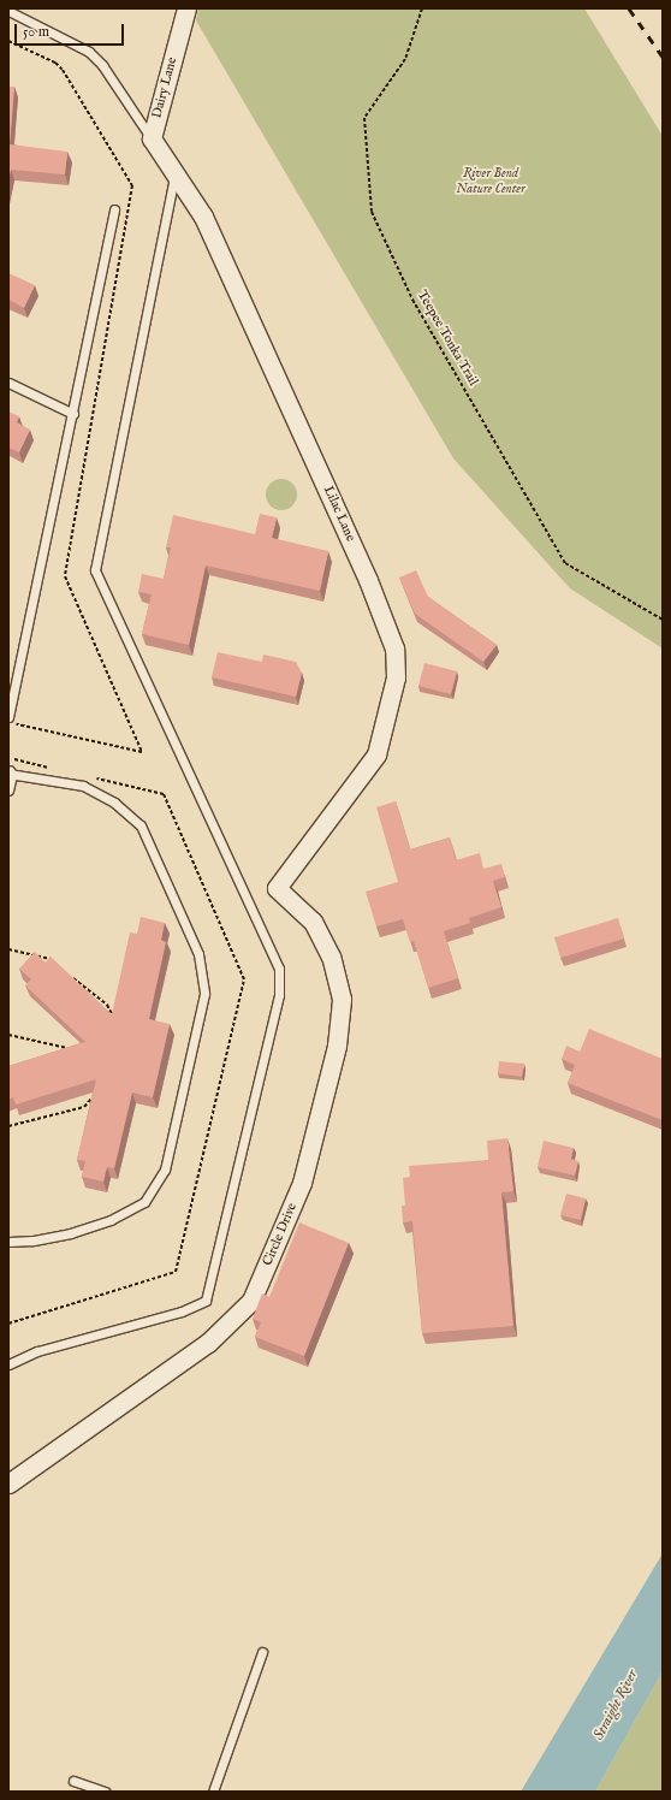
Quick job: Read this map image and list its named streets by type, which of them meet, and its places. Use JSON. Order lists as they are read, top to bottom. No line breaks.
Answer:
{"streets":{"street":["Dairy Lane","Lilac Lane","Circle Drive"],"path":["Teepee Tonka Trail"]},"crossings":[["Dairy Lane","Lilac Lane"],["Lilac Lane","Circle Drive"]],"water":["Straight River"],"parks":["River Bend Nature Center"],"scale_bar":"50 m"}
